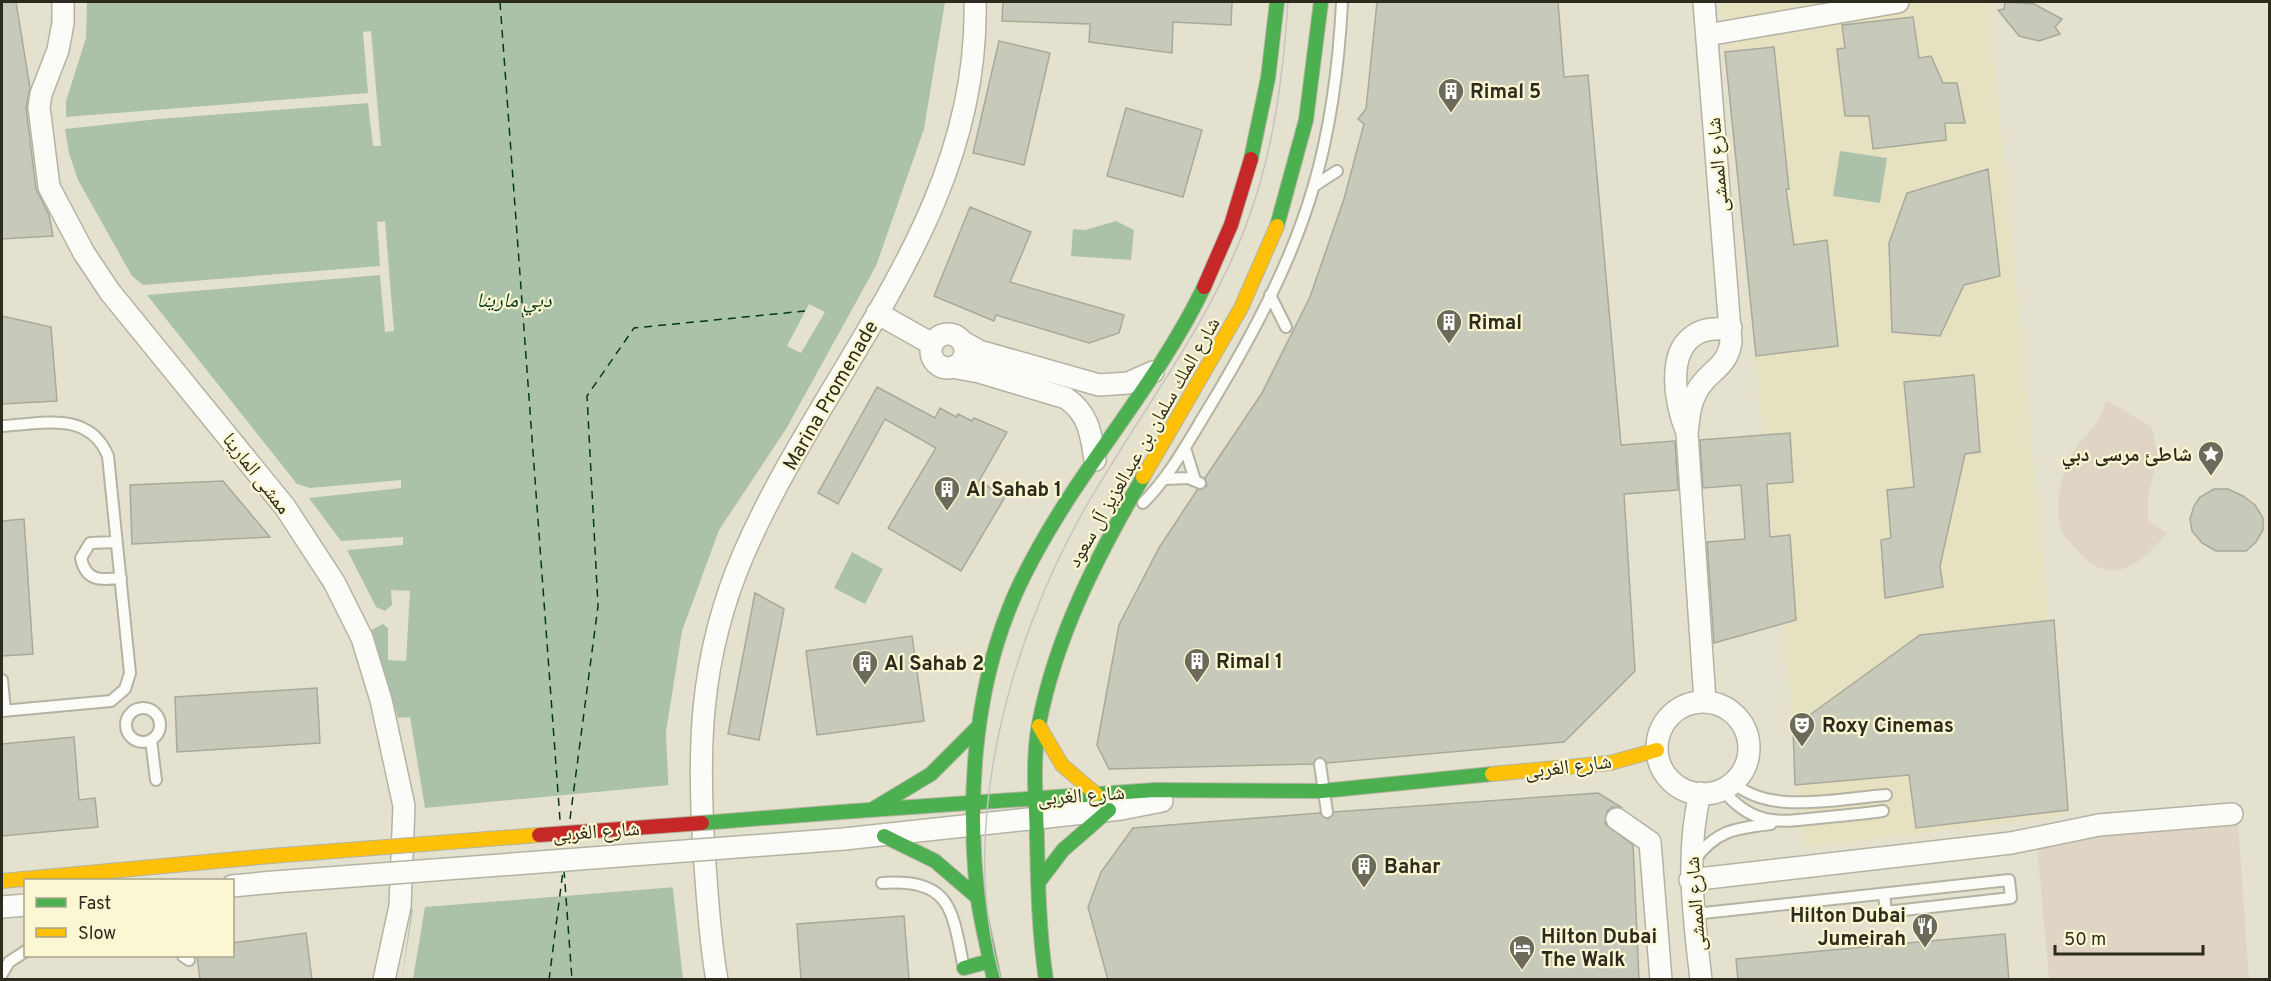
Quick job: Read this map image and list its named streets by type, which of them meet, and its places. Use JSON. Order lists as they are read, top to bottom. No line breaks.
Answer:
{"streets":{"main road":["شارع الملك سلمان بن عبدالعزيز آل سعود","شارع الغربى"],"street":["شارع الممشى","Marina Promenade","ممشى المارينا"]},"crossings":[["شارع الممشى","شارع الغربى"],["شارع الملك سلمان بن عبدالعزيز آل سعود","شارع الغربى"]],"water":["دبي مارينا"],"places":{"building":["Rimal 5","Rimal","Al Sahab 1","Rimal 1","Al Sahab 2","Bahar"],"place":["شاطئ مرسى دبي"],"theatre":["Roxy Cinemas"],"restaurant":["Hilton Dubai Jumeirah"],"hotel":["Hilton Dubai The Walk"]},"legend":["Fast","Slow"],"scale_bar":"50 m"}
